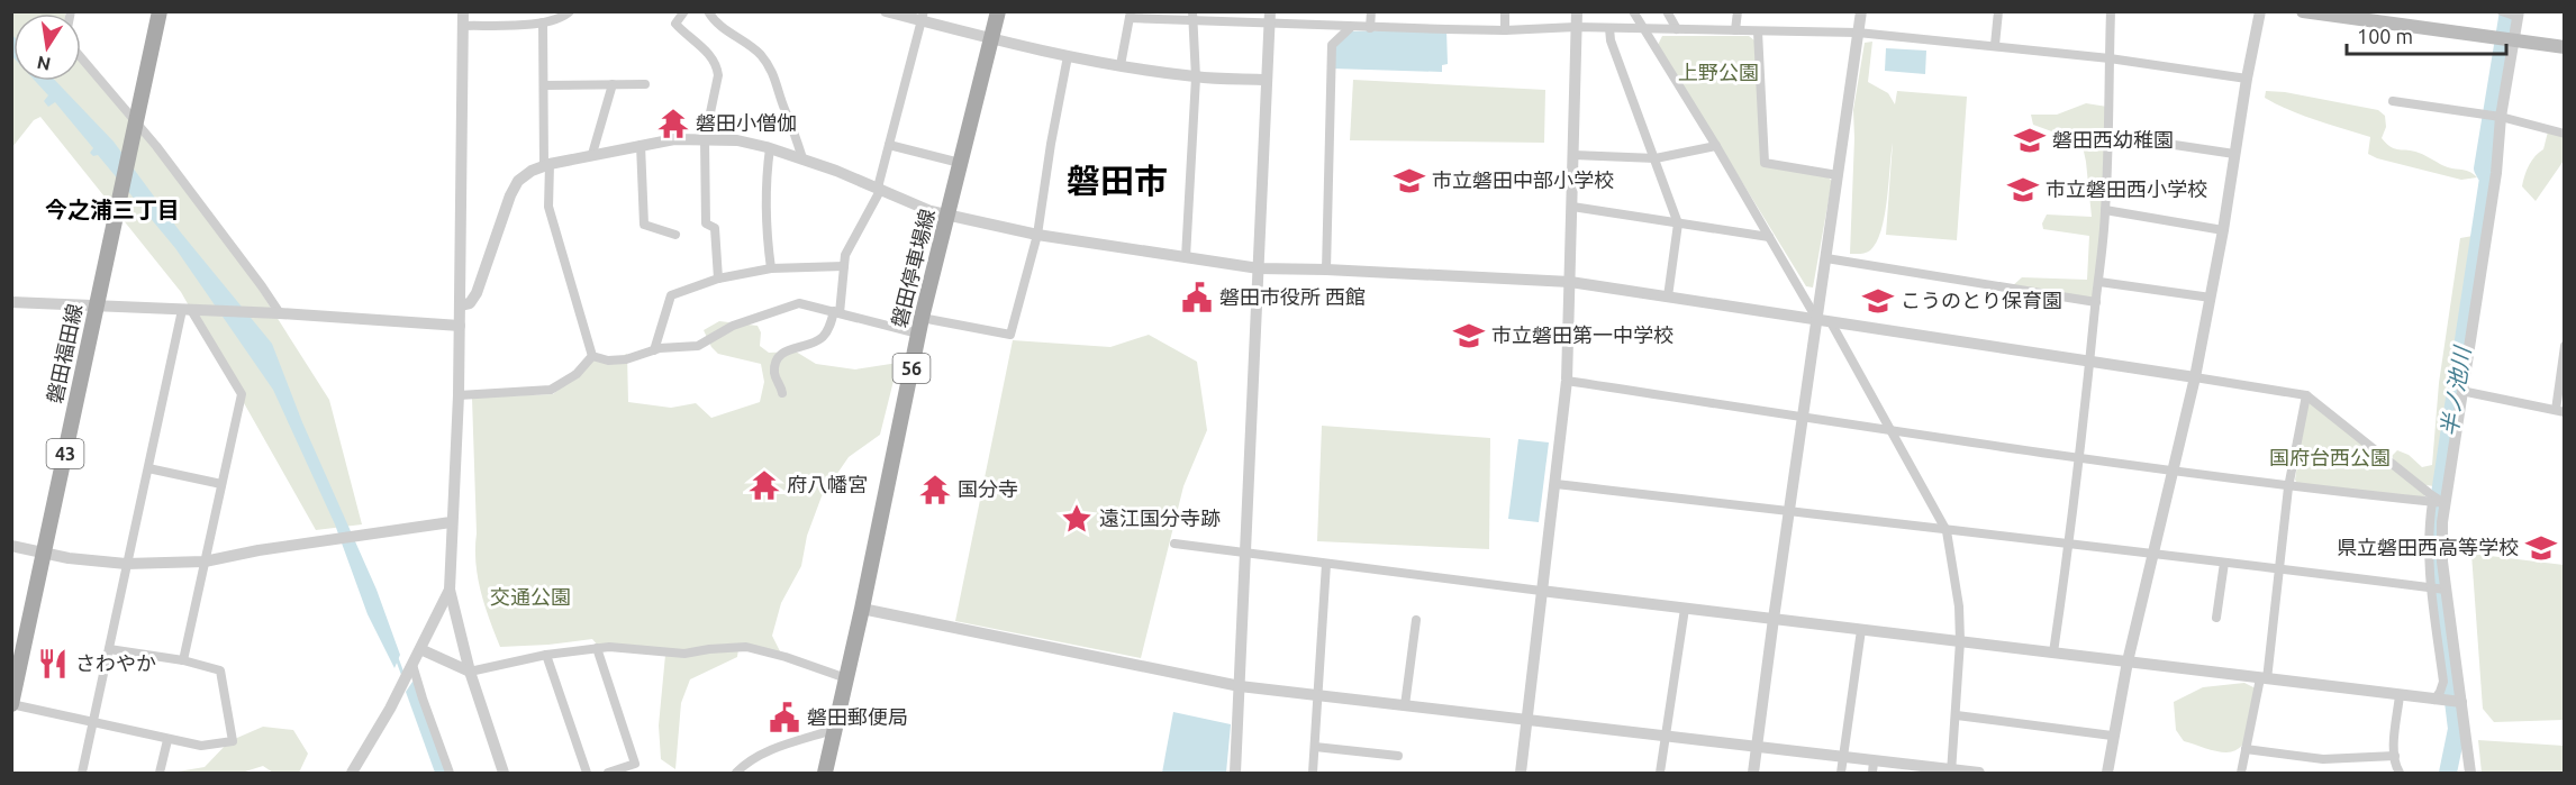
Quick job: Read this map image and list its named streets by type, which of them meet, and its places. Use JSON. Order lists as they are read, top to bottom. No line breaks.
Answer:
{"streets":{"main road":["磐田停車場線","磐田福田線","56","43"]},"districts":["磐田市","今之浦三丁目"],"water":["半ノ池川"],"parks":["上野公園","国府台西公園","交通公園"],"places":{"temple":["磐田小僧伽","府八幡宮","国分寺"],"school or university":["磐田西幼稚園","市立磐田中部小学校","市立磐田西小学校","こうのとり保育園","市立磐田第一中学校","県立磐田西高等学校"],"public building":["磐田市役所 西館","磐田郵便局"],"place":["遠江国分寺跡"],"restaurant":["さわやか"]},"scale_bar":"100 m","north":"bottom"}
